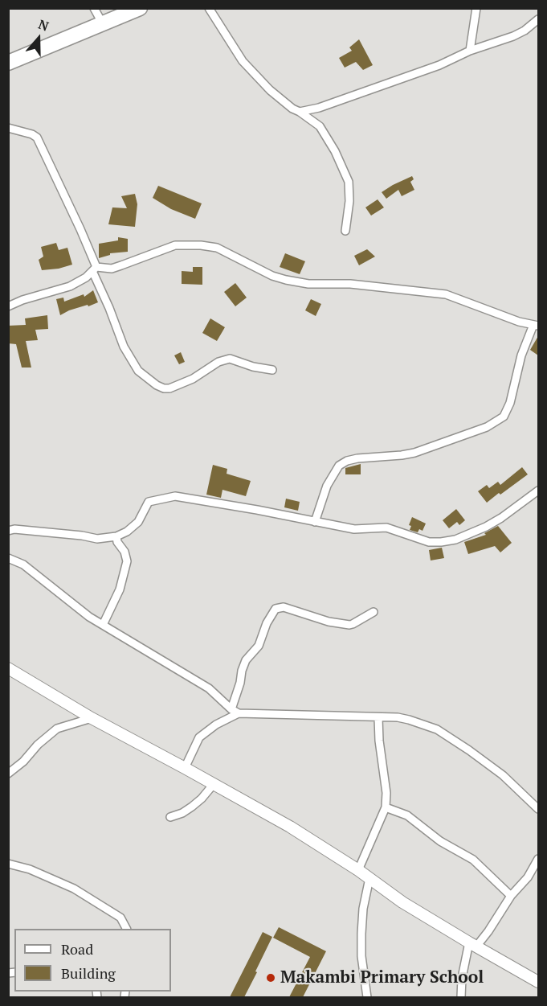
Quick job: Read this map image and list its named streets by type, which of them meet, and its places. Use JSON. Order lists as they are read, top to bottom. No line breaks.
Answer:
{"places":["Makambi Primary School"],"legend":["Road","Building"],"north":"top"}
